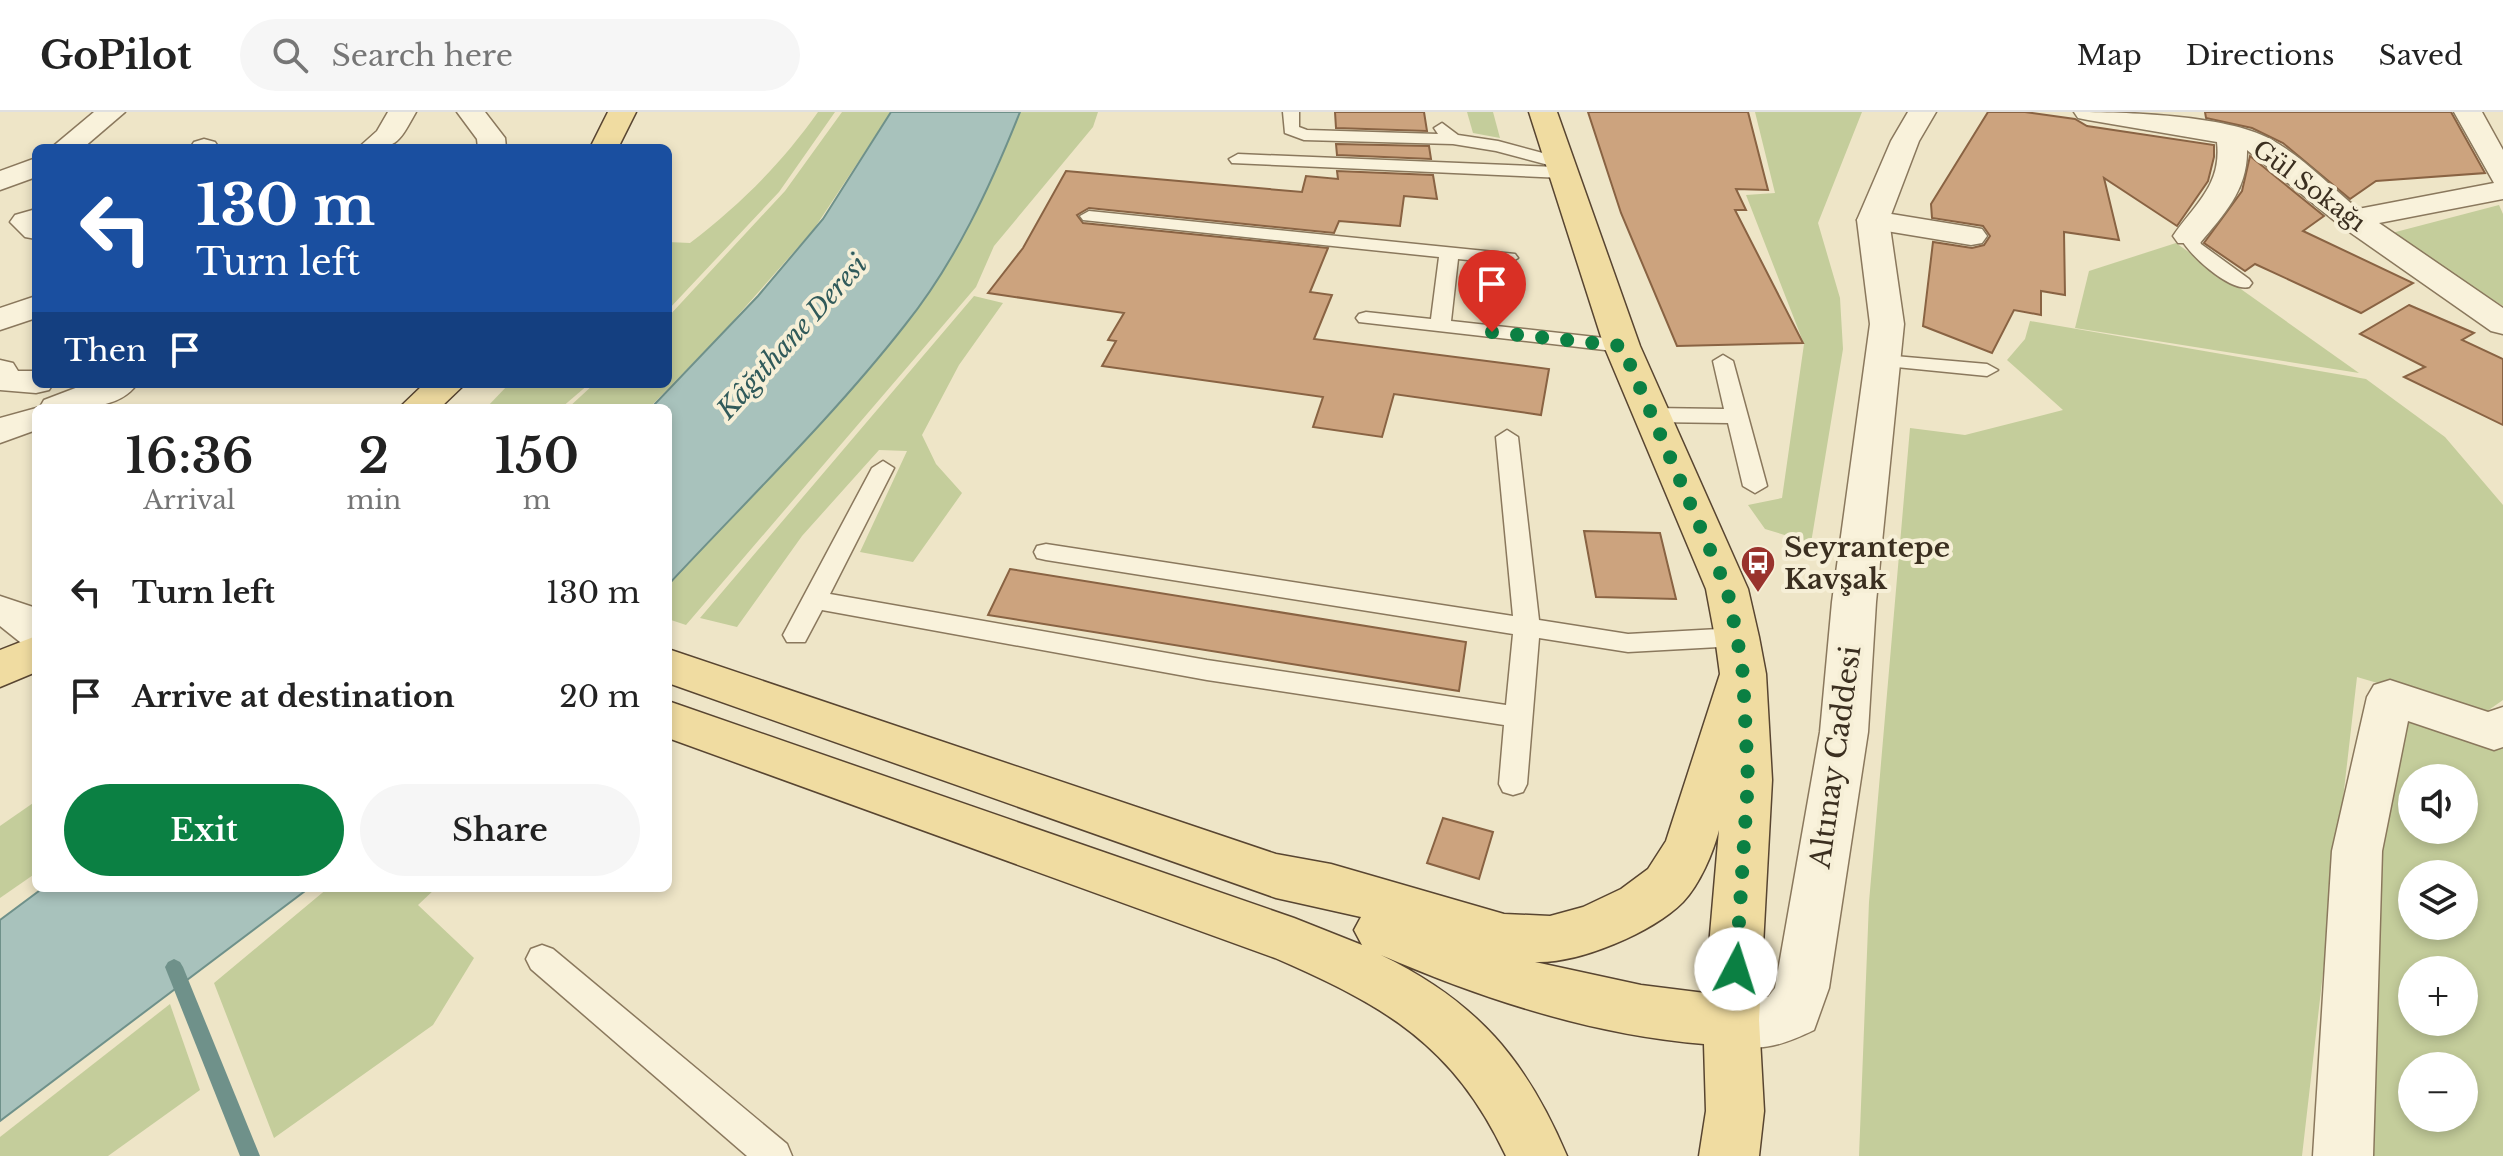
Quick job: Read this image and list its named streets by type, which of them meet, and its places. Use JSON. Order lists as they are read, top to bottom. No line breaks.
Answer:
{"streets":{"street":["Gül Sokağı","Altınay Caddesi"]},"water":["Kâğıthane Deresi"],"places":{"bus stop":["Seyrantepe Kavşak"]},"page":{"header":"GoPilot","search":"Search here","nav":["Map","Directions","Saved"],"turn":["130 m","Turn left"],"then":"Then","eta":["16:36","Arrival","2","min","150","m"],"list":[{"name":"Turn left","value":"130 m"},{"name":"Arrive at destination","value":"20 m"}],"map_buttons":["+","−"],"buttons":["Exit","Share"]}}
